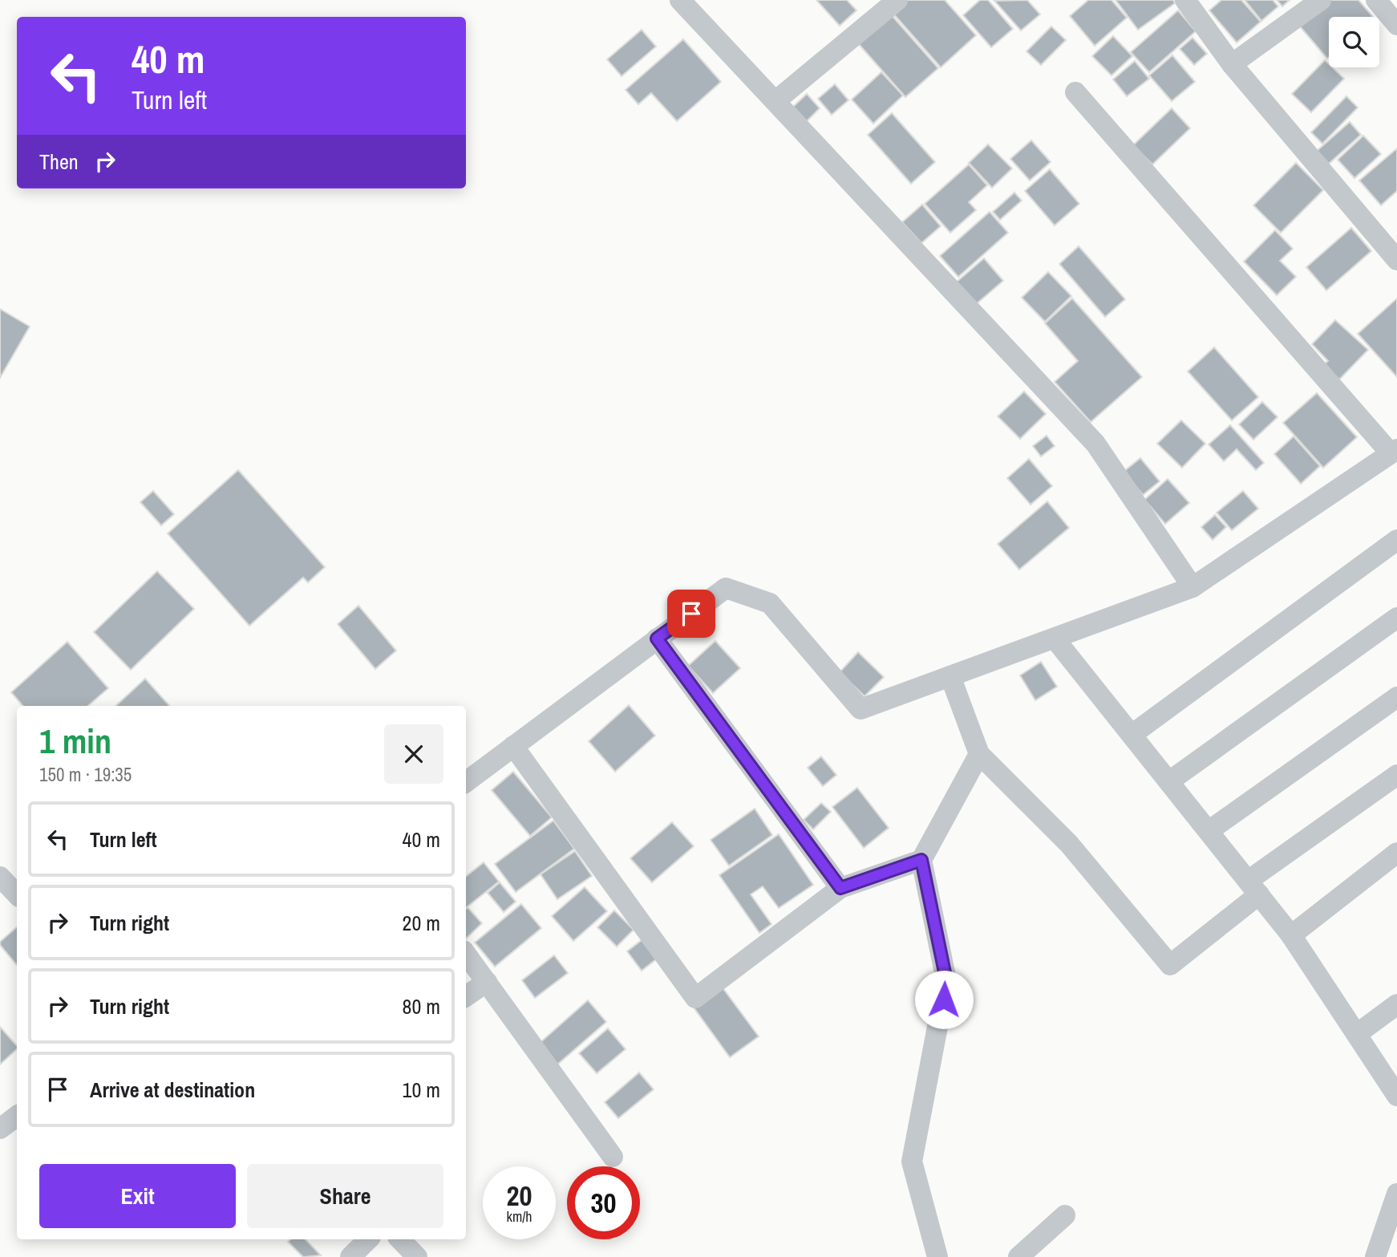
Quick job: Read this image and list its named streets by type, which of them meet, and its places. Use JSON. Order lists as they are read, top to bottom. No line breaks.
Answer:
{"page":{"turn":["40 m","Turn left"],"then":"Then","heading":["1 min","150 m · 19:35"],"list":[{"name":"Turn left","value":"40 m"},{"name":"Turn right","value":"20 m"},{"name":"Turn right","value":"80 m"},{"name":"Arrive at destination","value":"10 m"}],"buttons":["Exit","Share"],"speed":"20 km/h","limit":"30"}}
